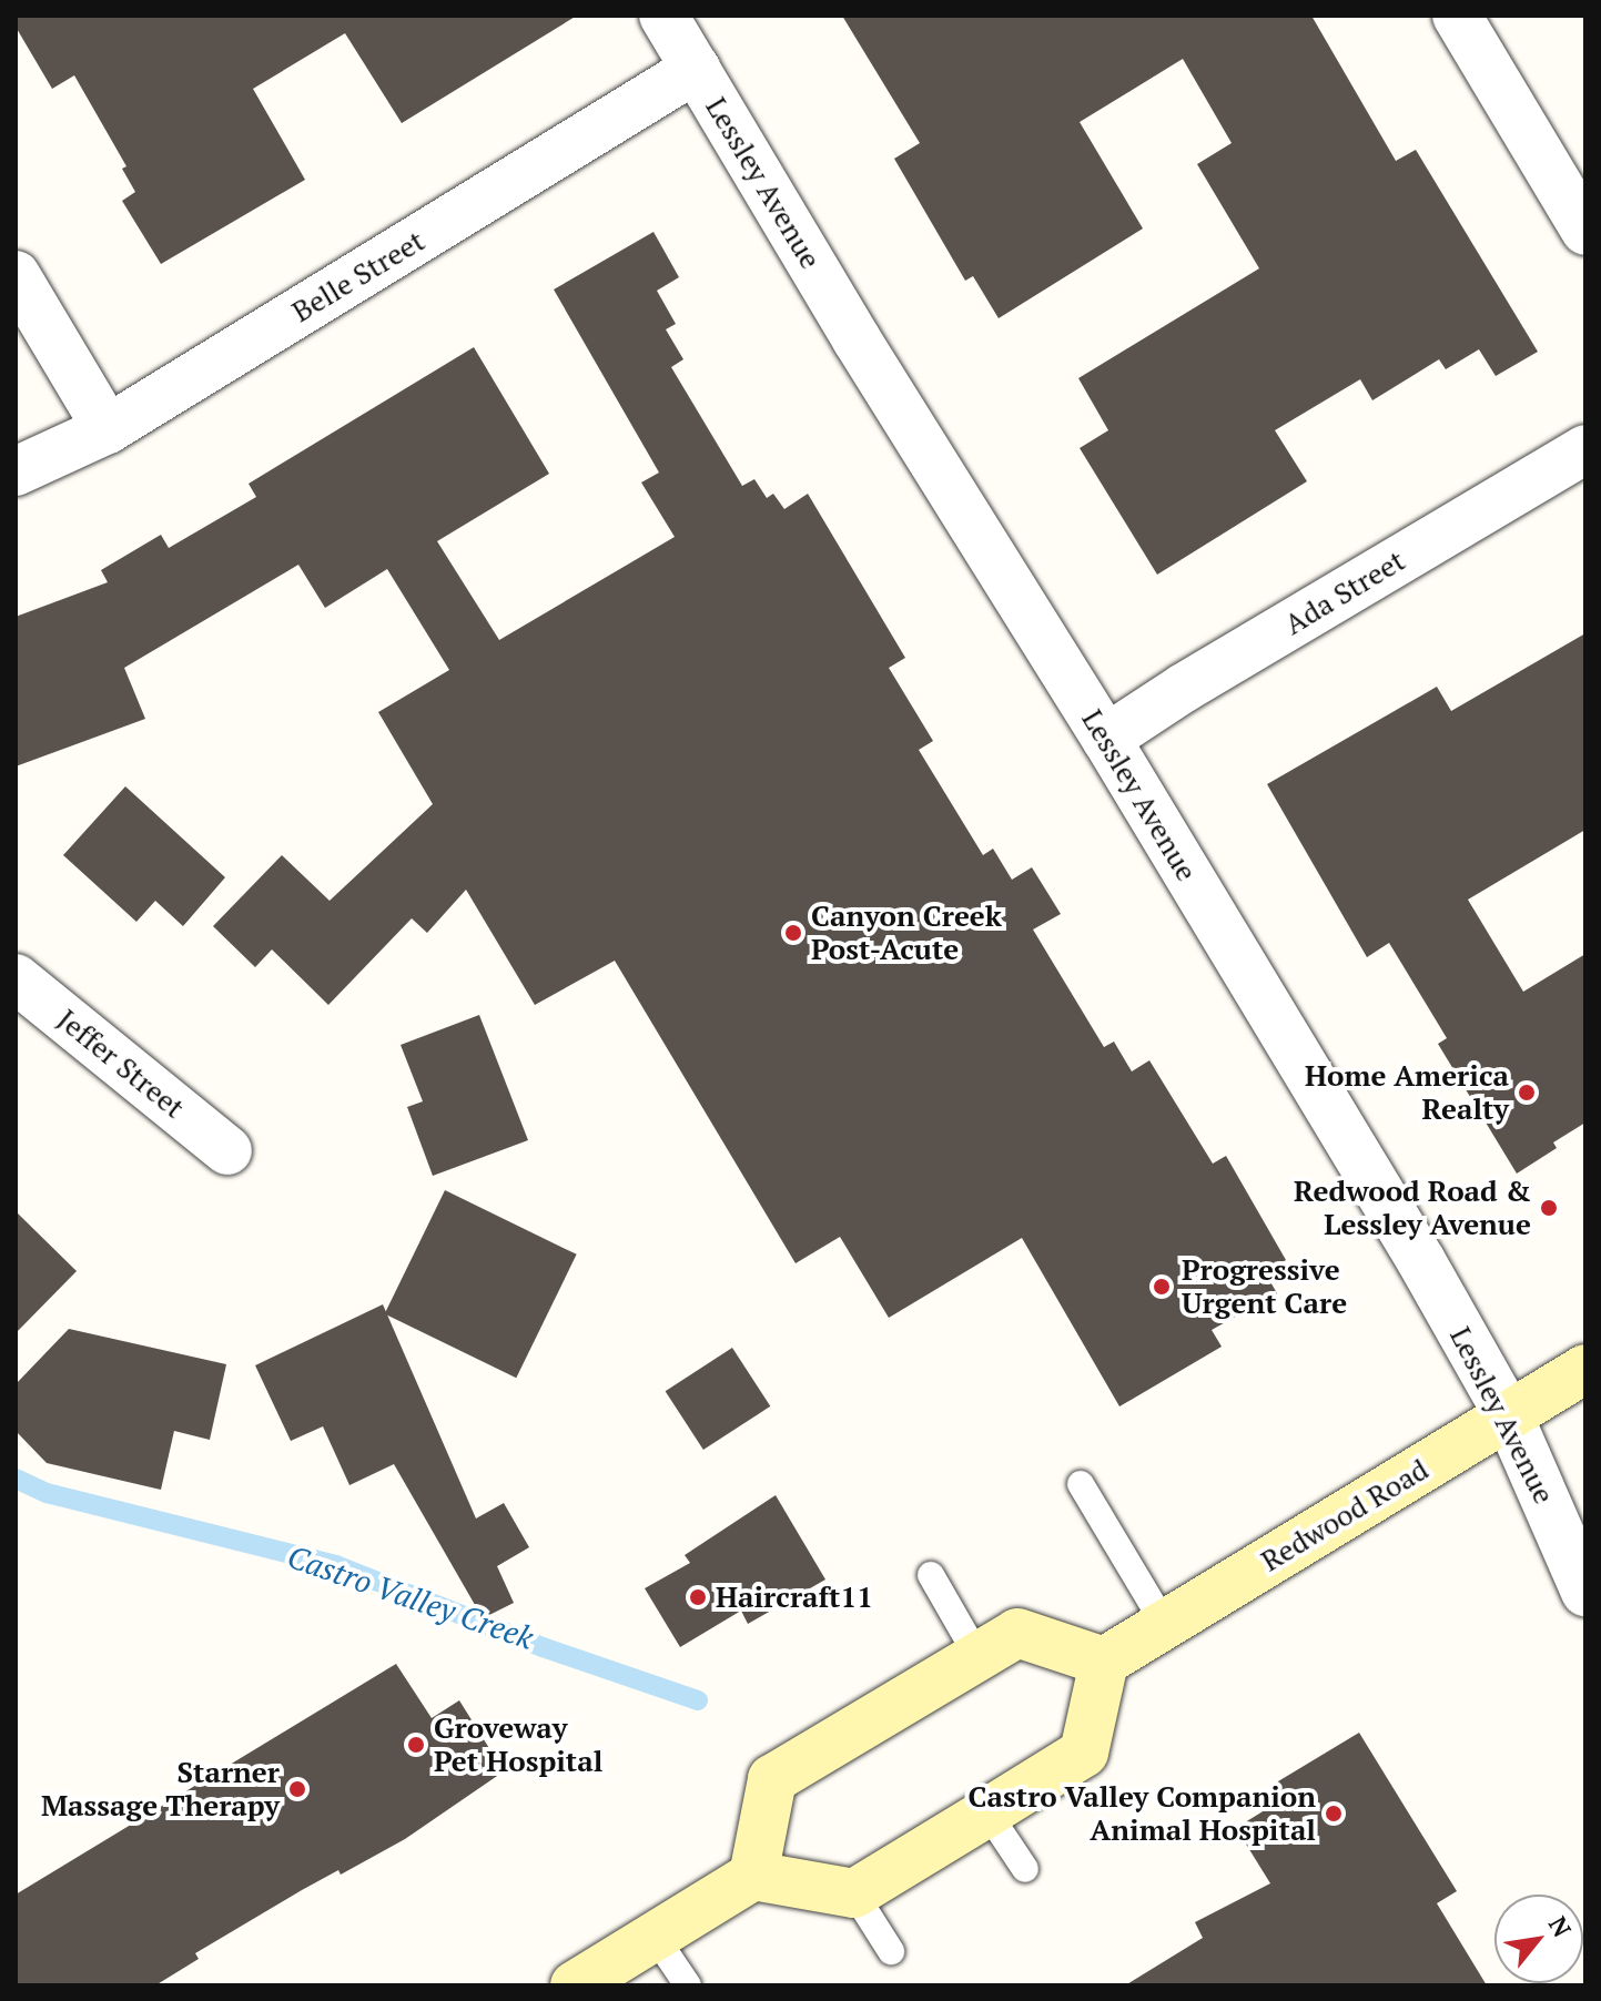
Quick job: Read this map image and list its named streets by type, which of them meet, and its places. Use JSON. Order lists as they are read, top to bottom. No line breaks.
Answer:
{"streets":{"main road":["Redwood Road"],"street":["Lessley Avenue","Belle Street","Ada Street","Jeffer Street"]},"crossings":[["Lessley Avenue","Belle Street"],["Lessley Avenue","Ada Street"],["Lessley Avenue","Redwood Road"]],"water":["Castro Valley Creek"],"places":["Canyon Creek Post-Acute","Home America Realty","Redwood Road & Lessley Avenue","Progressive Urgent Care","Haircraft11","Groveway Pet Hospital","Starner Massage Therapy","Castro Valley Companion Animal Hospital"],"north":"top right"}
